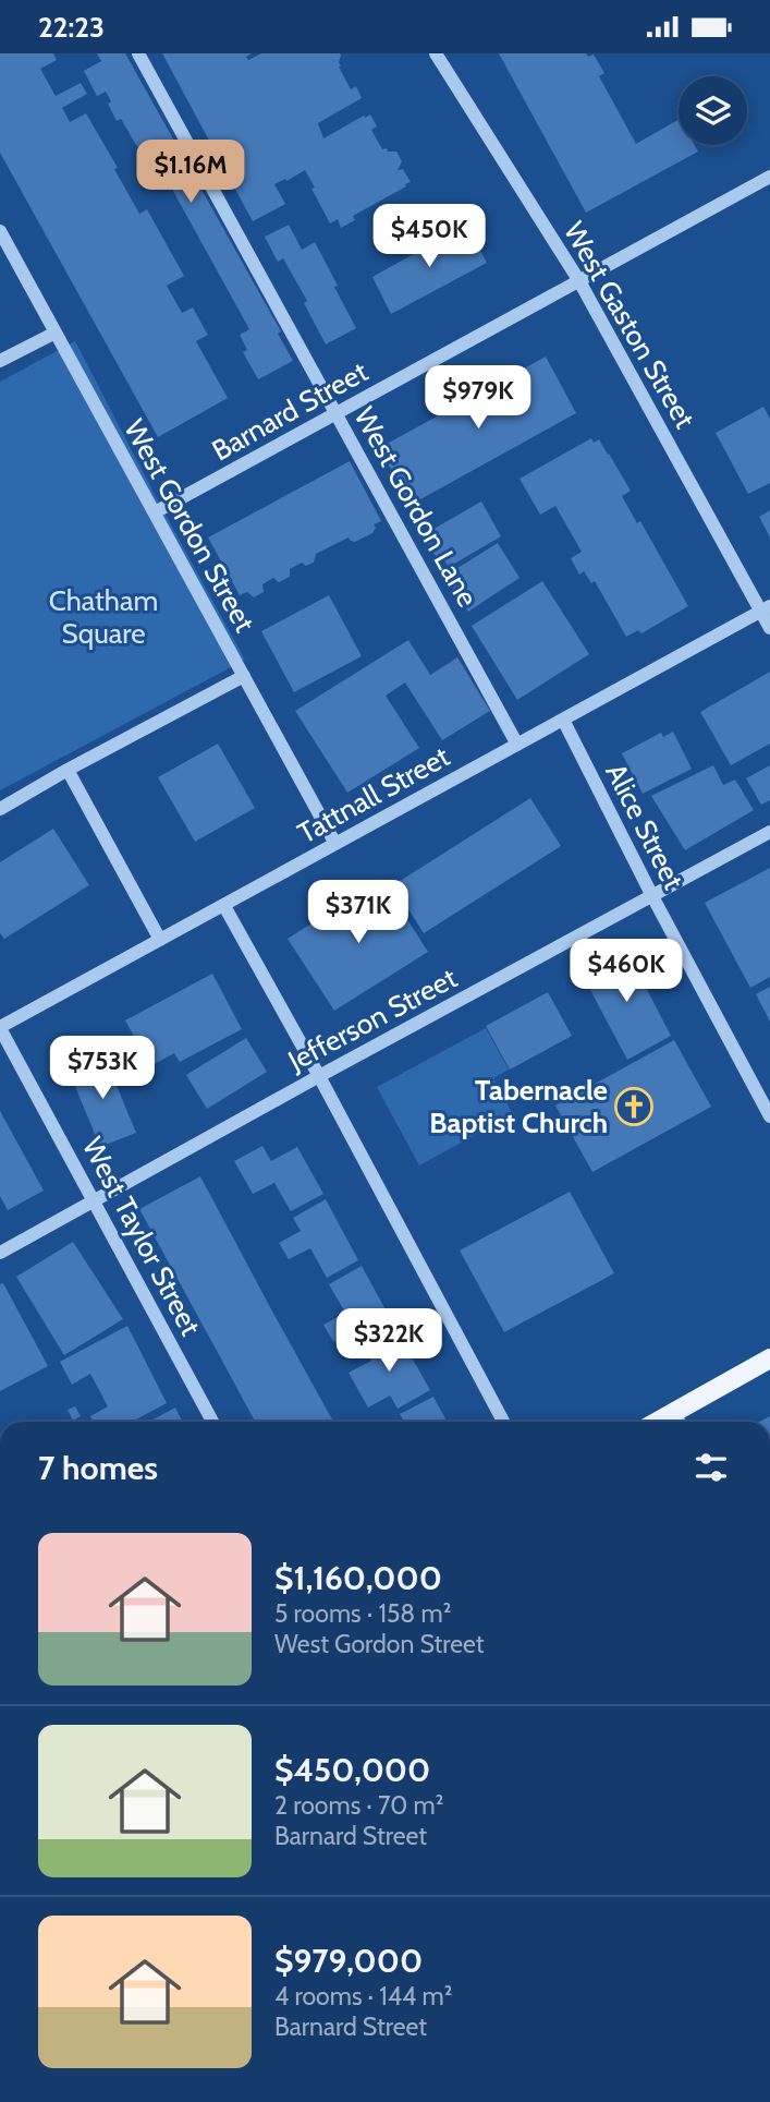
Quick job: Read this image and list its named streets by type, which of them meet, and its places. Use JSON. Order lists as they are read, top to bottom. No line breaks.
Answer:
{"streets":{"street":["West Gaston Street","Barnard Street","West Gordon Lane","West Gordon Street","Tattnall Street","Alice Street","Jefferson Street","West Taylor Street"]},"crossings":[["West Gaston Street","Barnard Street"],["West Gaston Street","Tattnall Street"],["Barnard Street","West Gordon Lane"],["Barnard Street","West Gordon Street"],["West Gordon Lane","Tattnall Street"],["West Gordon Street","Tattnall Street"],["Tattnall Street","Alice Street"],["Tattnall Street","West Taylor Street"],["Alice Street","Jefferson Street"],["Jefferson Street","West Taylor Street"]],"parks":["Chatham Square"],"places":{"church":["Tabernacle Baptist Church"]},"page":{"status":"22:23","price":["$1.16M","$450K","$979K","$371K","$460K","$753K","$322K"],"heading":"7 homes","list":[{"name":"$1,160,000","note":"5 rooms · 158 m² · West Gordon Street"},{"name":"$450,000","note":"2 rooms · 70 m² · Barnard Street"},{"name":"$979,000","note":"4 rooms · 144 m² · Barnard Street"}]}}
